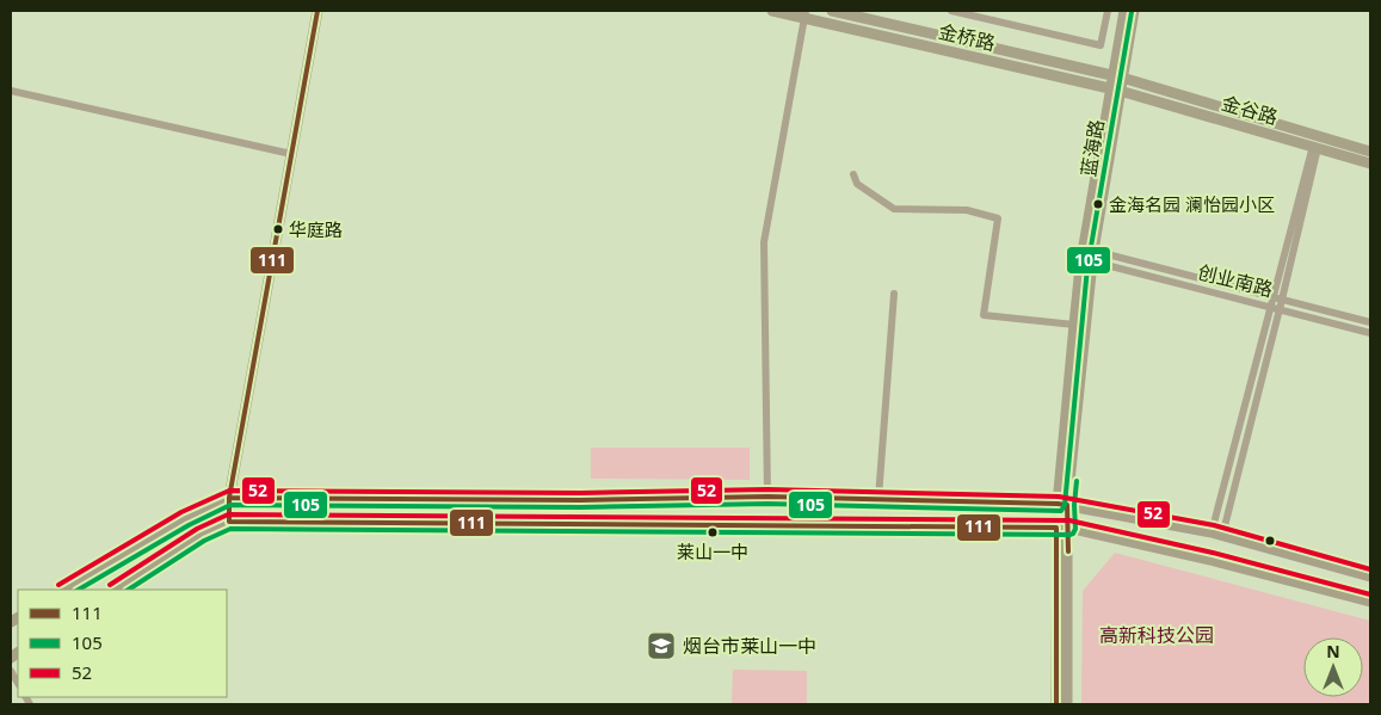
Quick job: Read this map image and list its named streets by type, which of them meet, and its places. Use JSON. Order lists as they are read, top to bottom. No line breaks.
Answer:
{"streets":{"street":["金桥路","金谷路","蓝海路","创业南路"]},"crossings":[["金桥路","金谷路"],["金桥路","蓝海路"],["金谷路","蓝海路"],["蓝海路","创业南路"]],"parks":["高新科技公园"],"places":{"other":["金海名园 澜怡园小区","华庭路","莱山一中"],"school or university":["烟台市莱山一中"]},"lines":["transit line 111","transit line 105","transit line 52"],"legend":["111","105","52"],"north":"top"}
